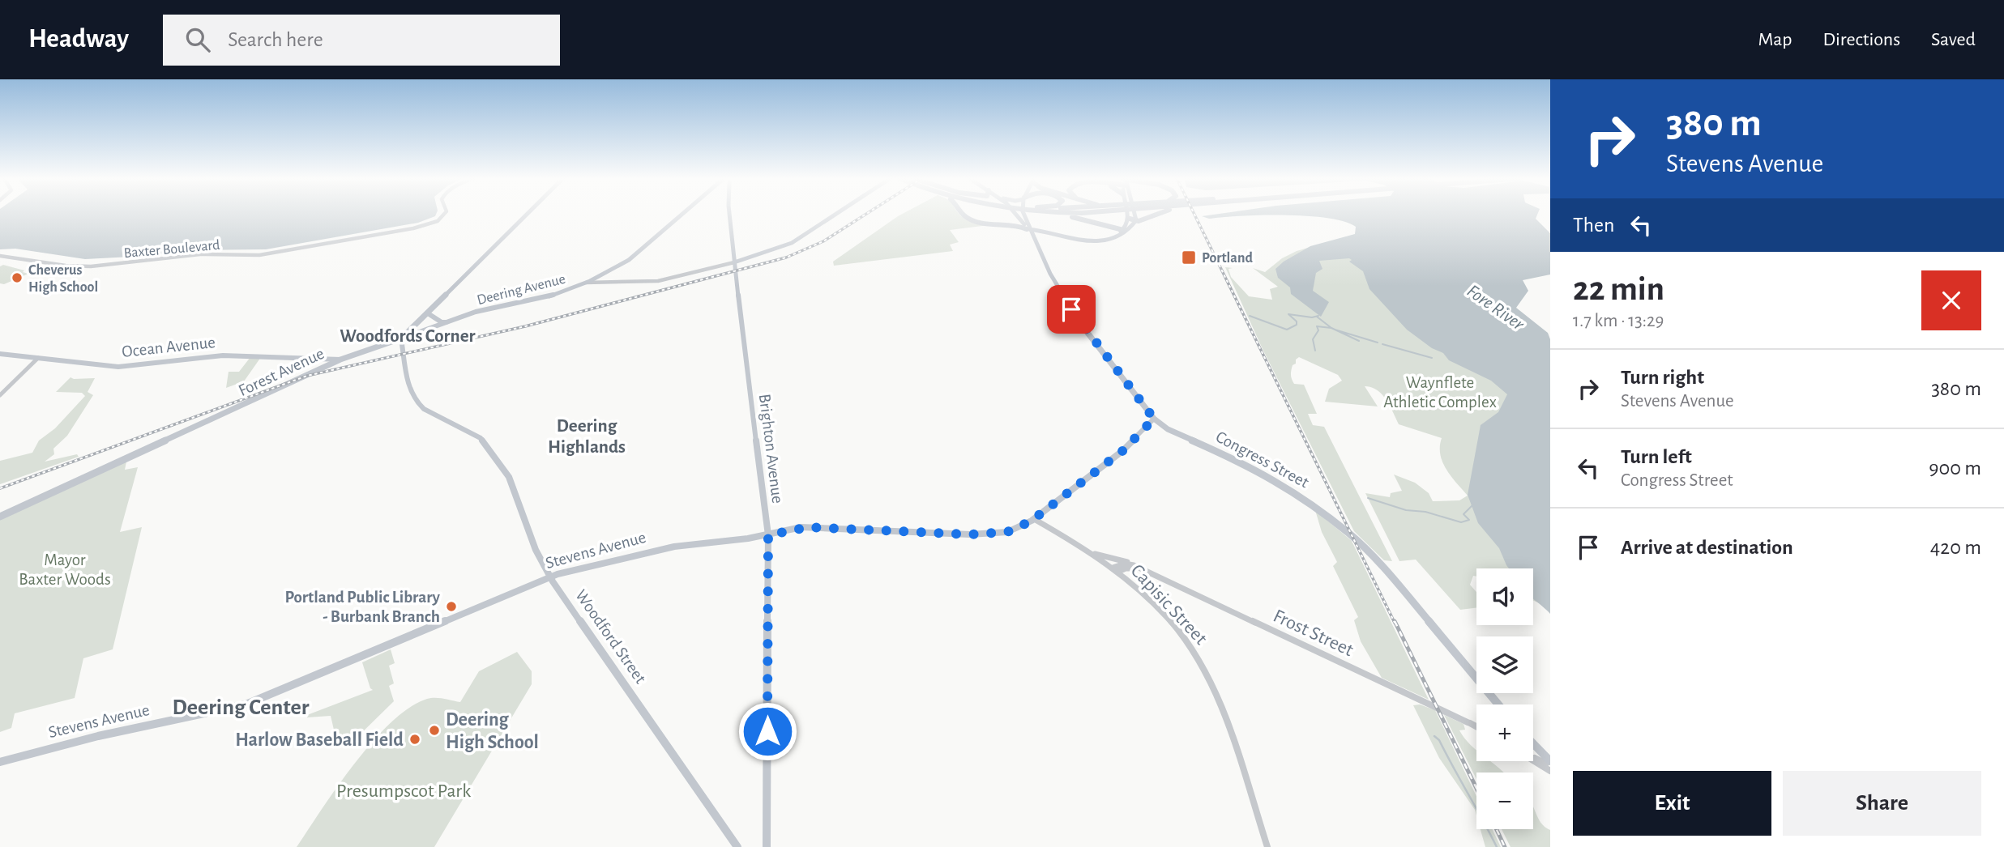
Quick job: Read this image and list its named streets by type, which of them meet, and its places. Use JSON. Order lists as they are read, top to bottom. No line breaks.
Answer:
{"streets":{"main road":["Deering Avenue","Ocean Avenue","Forest Avenue","Brighton Avenue","Congress Street","Stevens Avenue","Woodford Street"],"street":["Baxter Boulevard","Capisic Street","Frost Street"]},"crossings":[["Deering Avenue","Forest Avenue"],["Deering Avenue","Woodford Street"],["Ocean Avenue","Forest Avenue"],["Forest Avenue","Woodford Street"],["Brighton Avenue","Stevens Avenue"],["Congress Street","Stevens Avenue"],["Stevens Avenue","Capisic Street"],["Stevens Avenue","Woodford Street"],["Capisic Street","Frost Street"]],"districts":["Woodfords Corner","Deering Highlands","Deering Center"],"water":["Fore River"],"parks":["Waynflete Athletic Complex","Mayor Baxter Woods","Presumpscot Park"],"places":{"transit":["Portland"],"other":["Cheverus High School","Portland Public Library - Burbank Branch","Deering High School","Harlow Baseball Field"]},"page":{"header":"Headway","search":"Search here","nav":["Map","Directions","Saved"],"turn":["380 m","Stevens Avenue"],"then":"Then","heading":["22 min","1.7 km · 13:29"],"list":[{"name":"Turn right","note":"Stevens Avenue","value":"380 m"},{"name":"Turn left","note":"Congress Street","value":"900 m"},{"name":"Arrive at destination","value":"420 m"}],"map_buttons":["+","−"],"buttons":["Exit","Share"]}}
